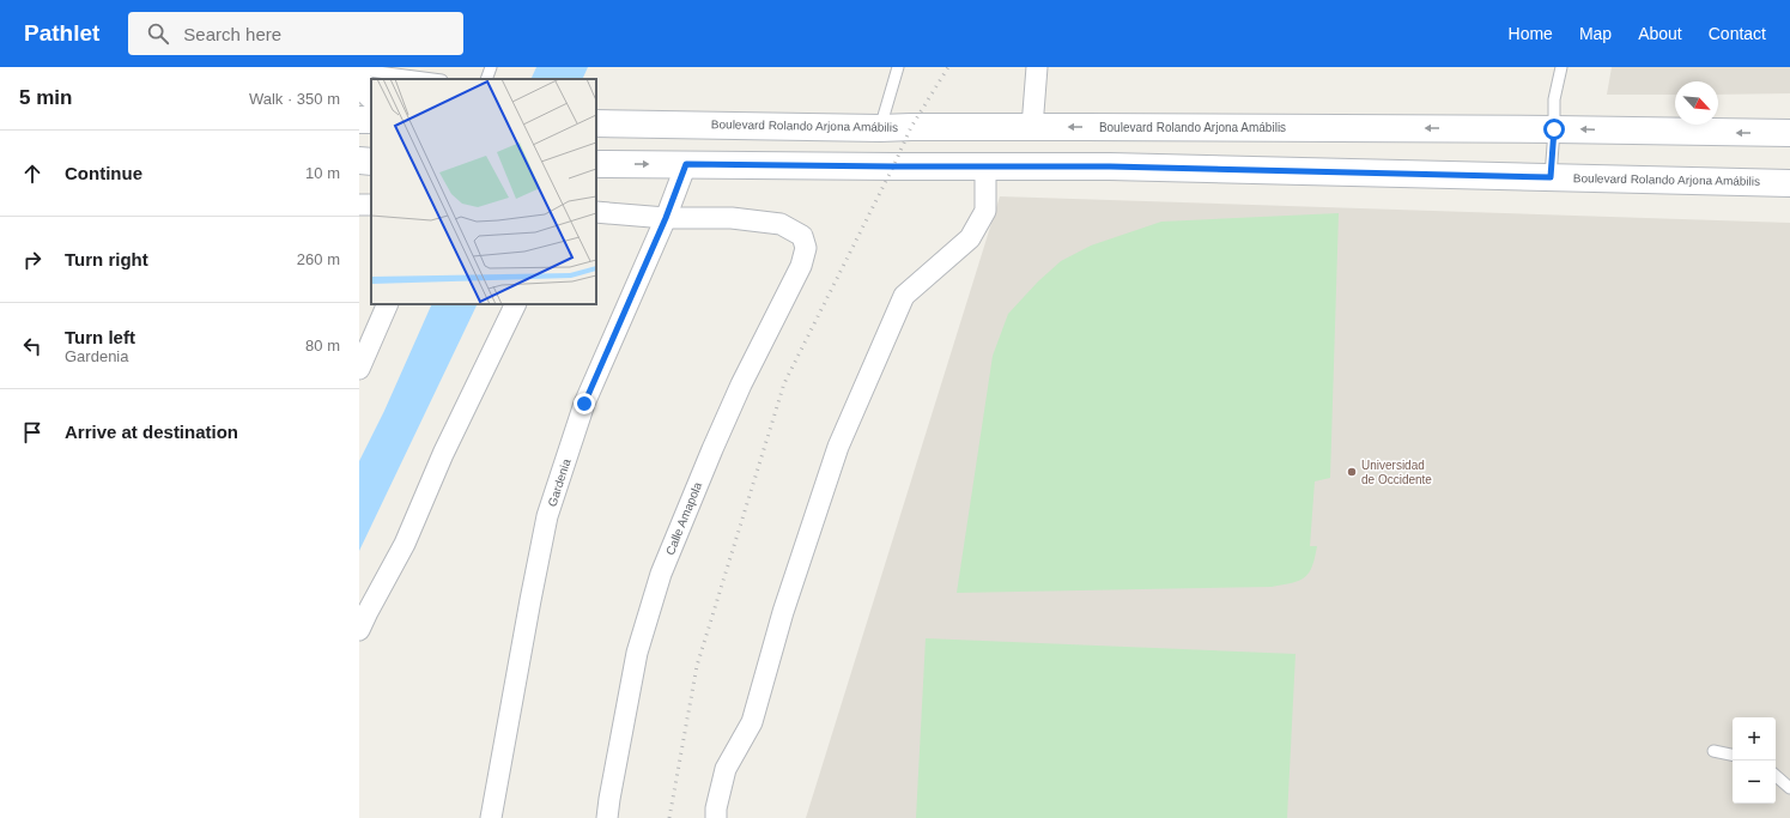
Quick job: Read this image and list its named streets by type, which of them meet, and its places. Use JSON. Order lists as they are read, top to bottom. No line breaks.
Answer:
{"streets":{"main road":["Boulevard Rolando Arjona Amábilis"],"street":["Gardenia","Calle Amapola"]},"crossings":[["Boulevard Rolando Arjona Amábilis","Gardenia"],["Gardenia","Calle Amapola"]],"places":["Universidad de Occidente"],"north":"bottom right","page":{"header":"Pathlet","search":"Search here","nav":["Home","Map","About","Contact"],"heading":["5 min","Walk · 350 m"],"list":[["Continue","10 m"],["Turn right","260 m"],["Turn left","Gardenia","80 m"],"Arrive at destination"],"map_buttons":["+","−"]}}
